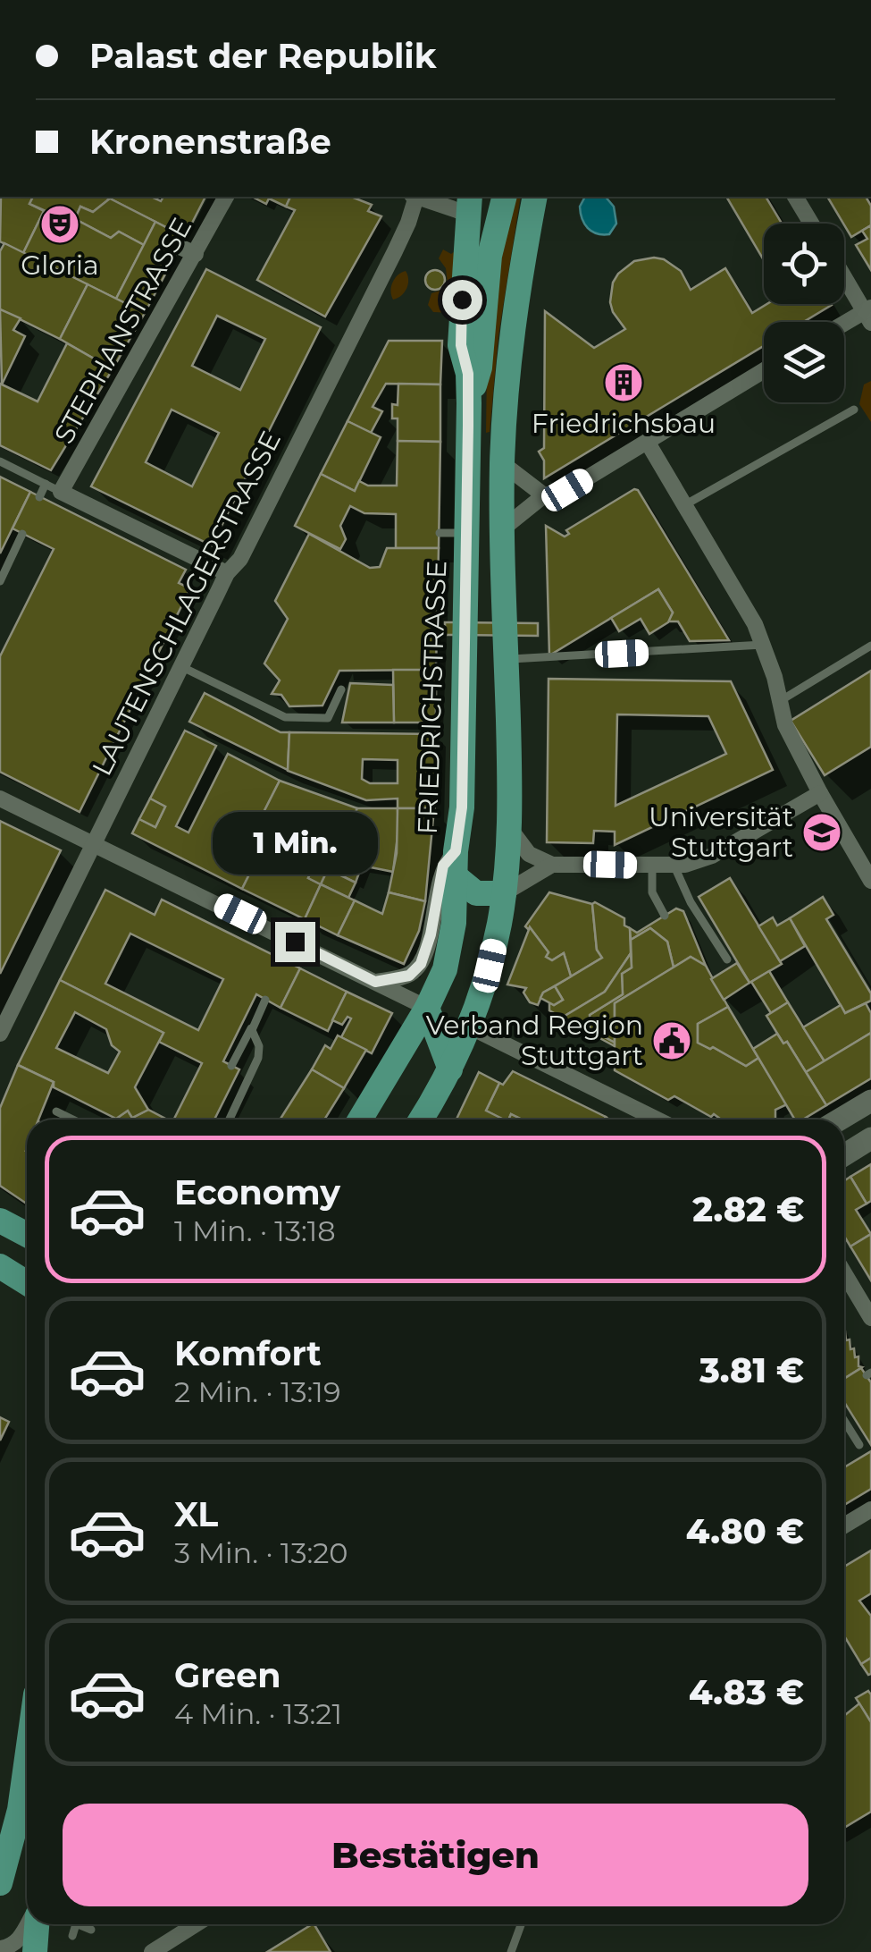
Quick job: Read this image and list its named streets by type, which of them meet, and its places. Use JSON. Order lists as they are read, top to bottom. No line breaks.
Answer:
{"streets":{"main road":["FRIEDRICHSTRASSE"],"street":["STEPHANSTRASSE","LAUTENSCHLAGERSTRASSE"]},"places":{"theatre":["Gloria"],"building":["Friedrichsbau"],"school or university":["Universität Stuttgart"],"public building":["Verband Region Stuttgart"]},"page":{"banner":["Palast der Republik","Kronenstraße"],"bubble":"1 Min.","list":[{"name":"Economy","note":"1 Min. · 13:18","value":"2.82 €"},{"name":"Komfort","note":"2 Min. · 13:19","value":"3.81 €"},{"name":"XL","note":"3 Min. · 13:20","value":"4.80 €"},{"name":"Green","note":"4 Min. · 13:21","value":"4.83 €"}],"buttons":"Bestätigen"}}
